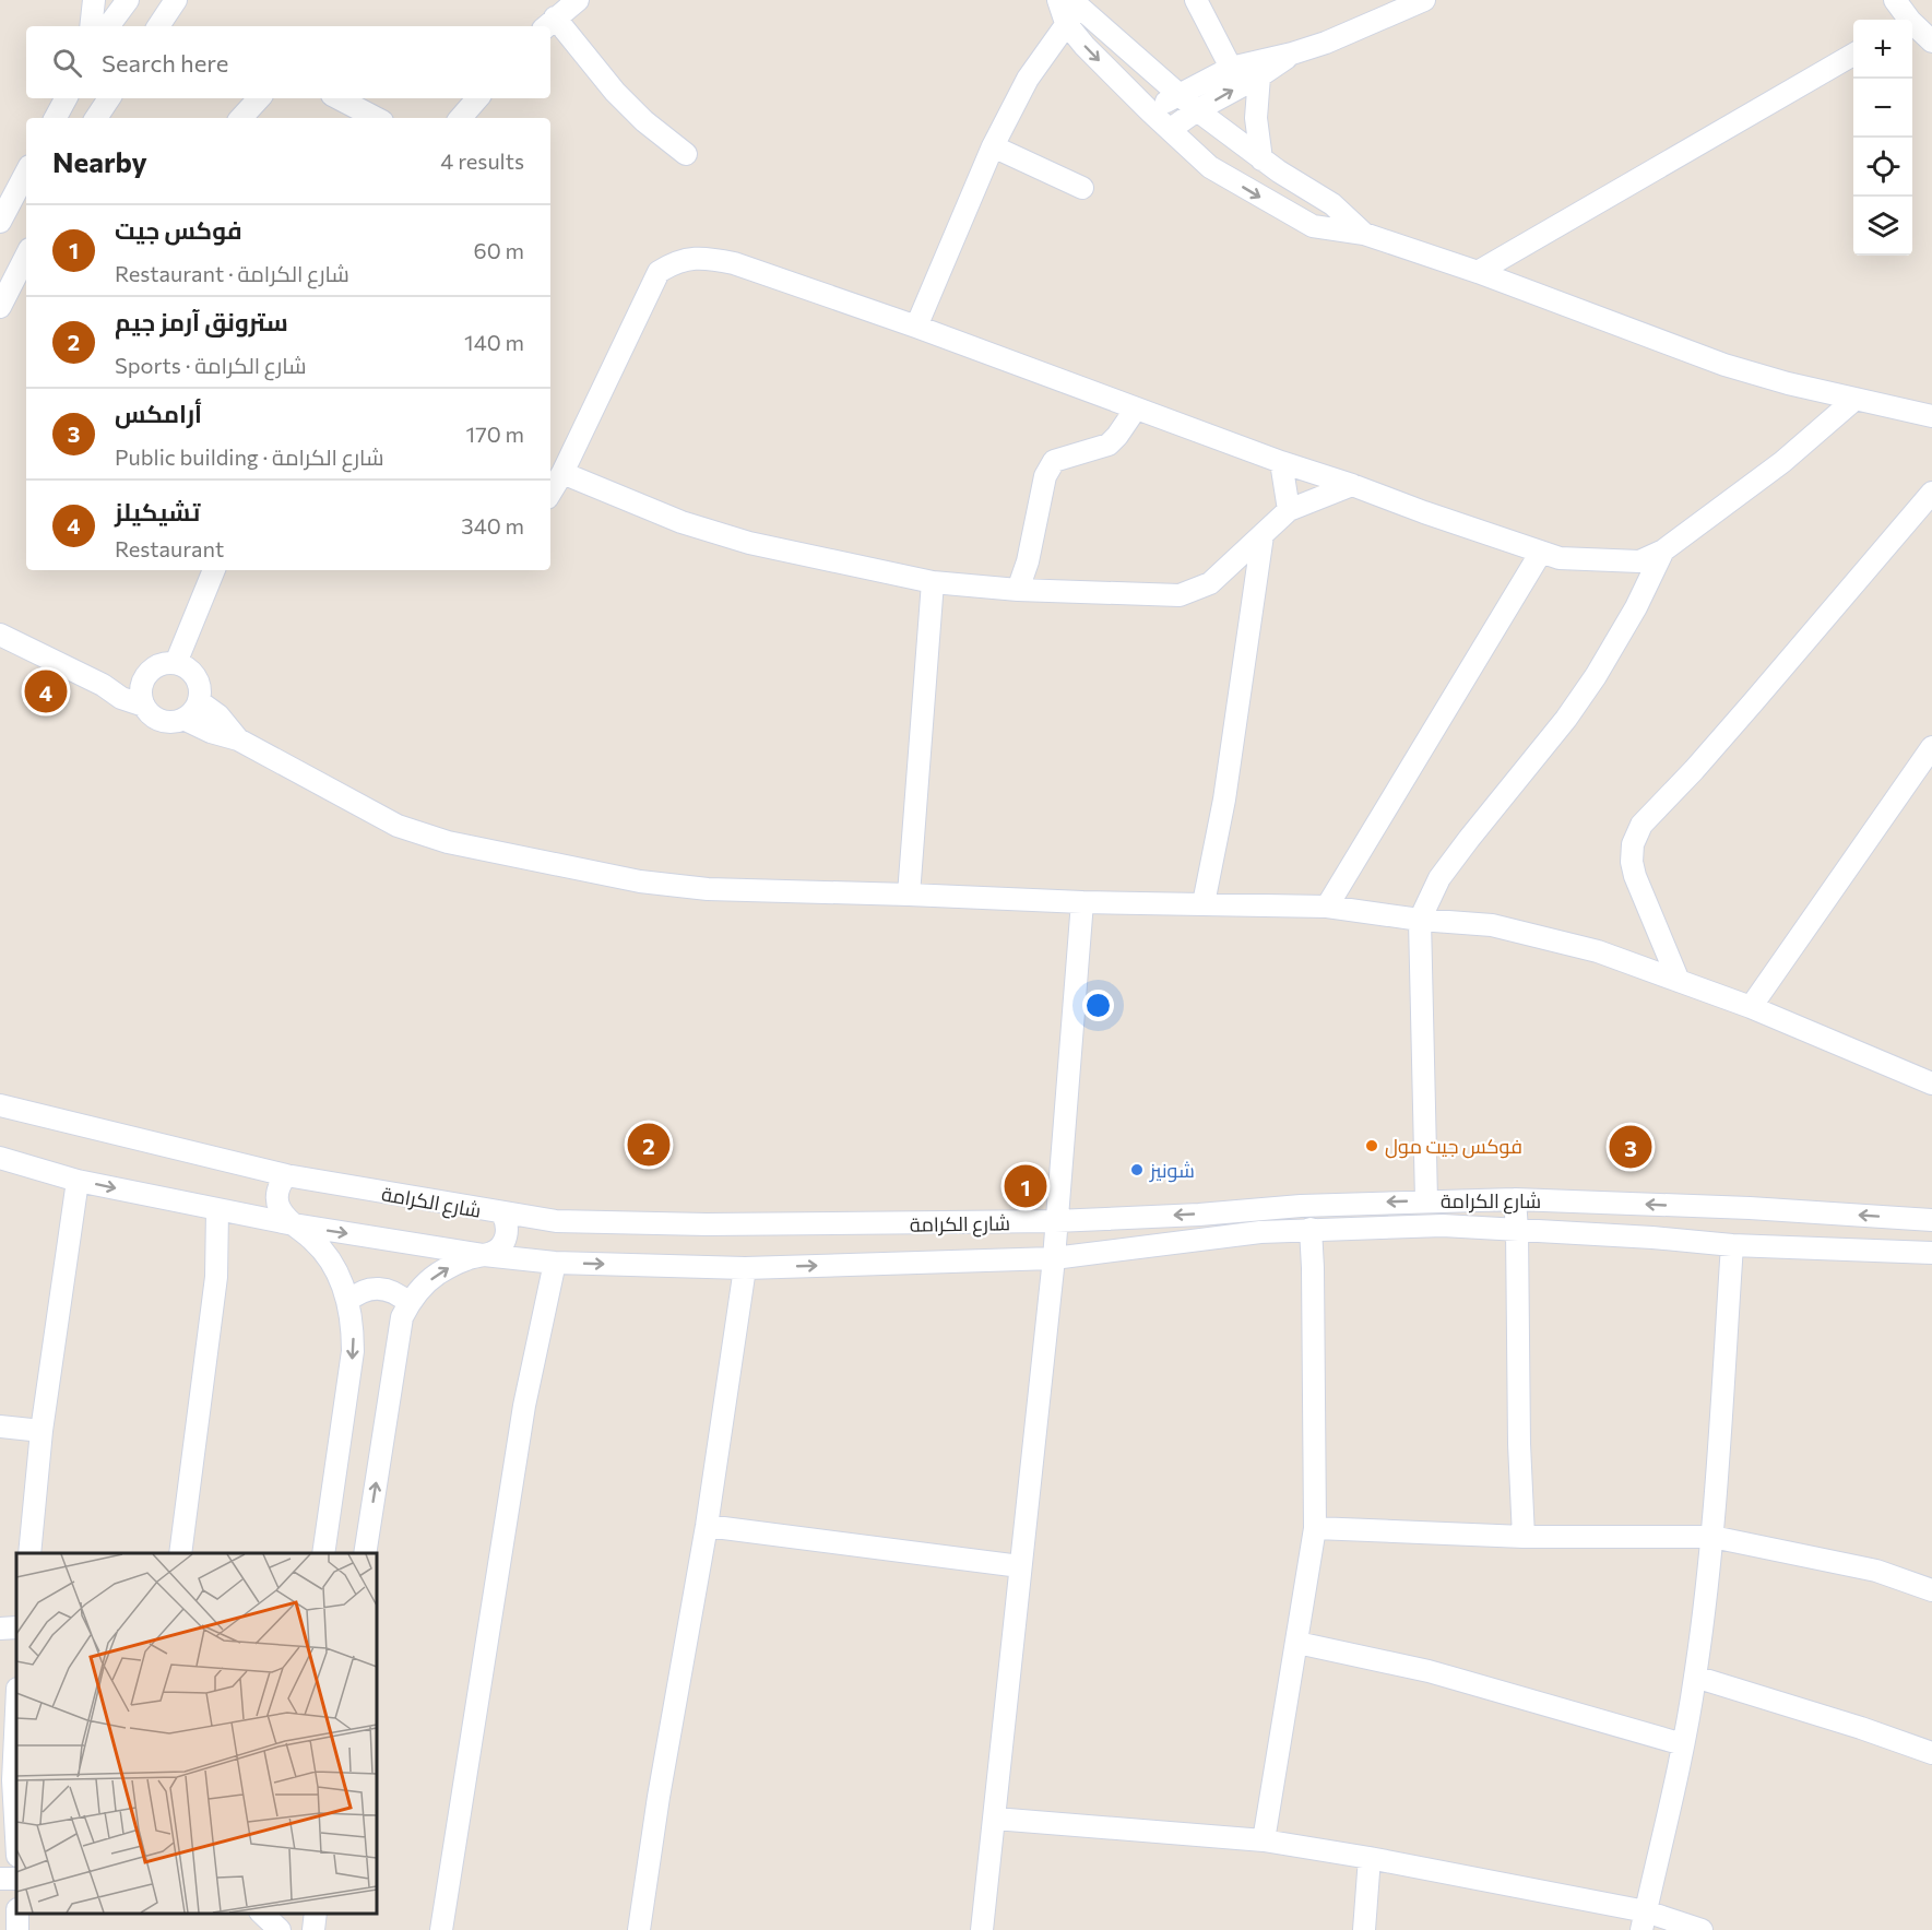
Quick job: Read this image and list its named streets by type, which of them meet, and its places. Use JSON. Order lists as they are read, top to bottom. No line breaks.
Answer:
{"streets":{"street":["شارع الكرامة"]},"places":["فوكس جيت مول","شونيز"],"page":{"map_buttons":["+","−"],"search":"Search here","heading":["Nearby","4 results"],"list":[{"mark":"1","name":"فوكس جيت","note":"Restaurant · شارع الكرامة","value":"60 m"},{"mark":"2","name":"سترونق آرمز جيم","note":"Sports · شارع الكرامة","value":"140 m"},{"mark":"3","name":"أرامكس","note":"Public building · شارع الكرامة","value":"170 m"},{"mark":"4","name":"تشيكيلز","note":"Restaurant","value":"340 m"}],"pins":["4","2","3","1"]}}
